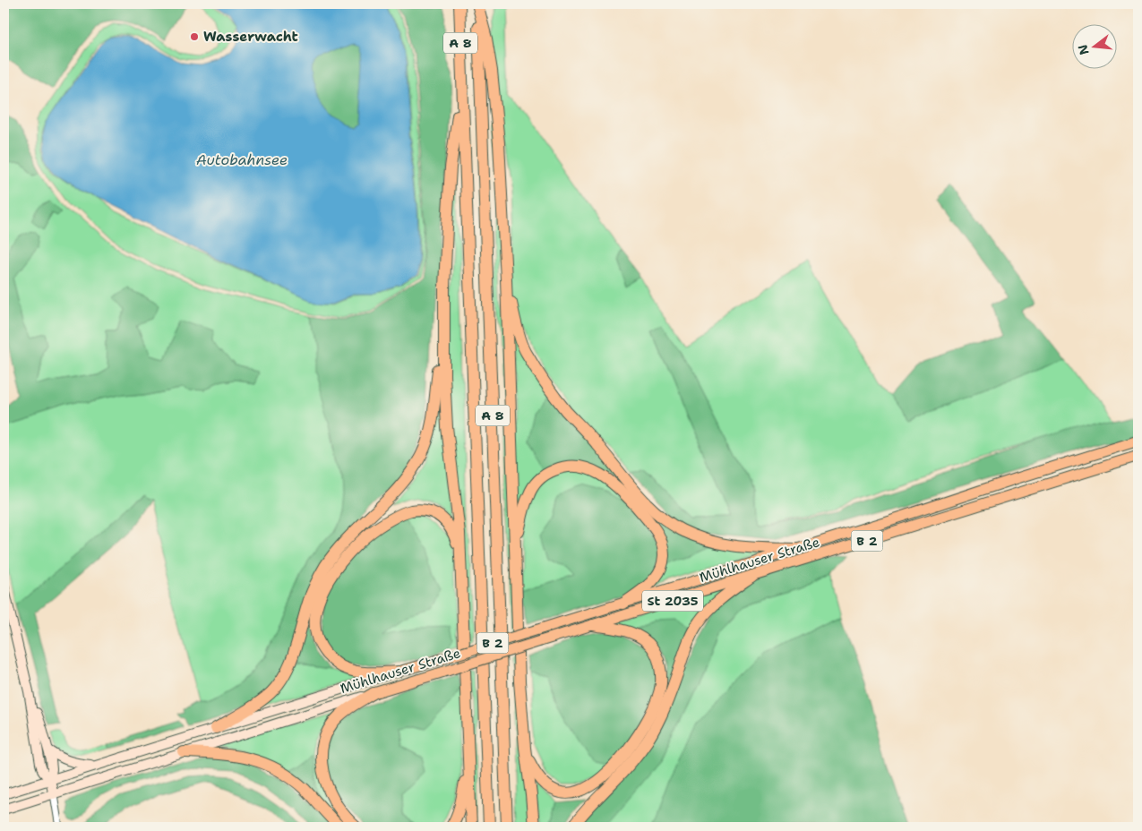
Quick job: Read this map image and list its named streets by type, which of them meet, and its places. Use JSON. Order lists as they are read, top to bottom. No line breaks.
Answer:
{"streets":{"highway":["A 8"],"main road":["B 2","Mühlhauser Straße","St 2035"]},"water":["Autobahnsee"],"places":["Wasserwacht"],"north":"left"}
